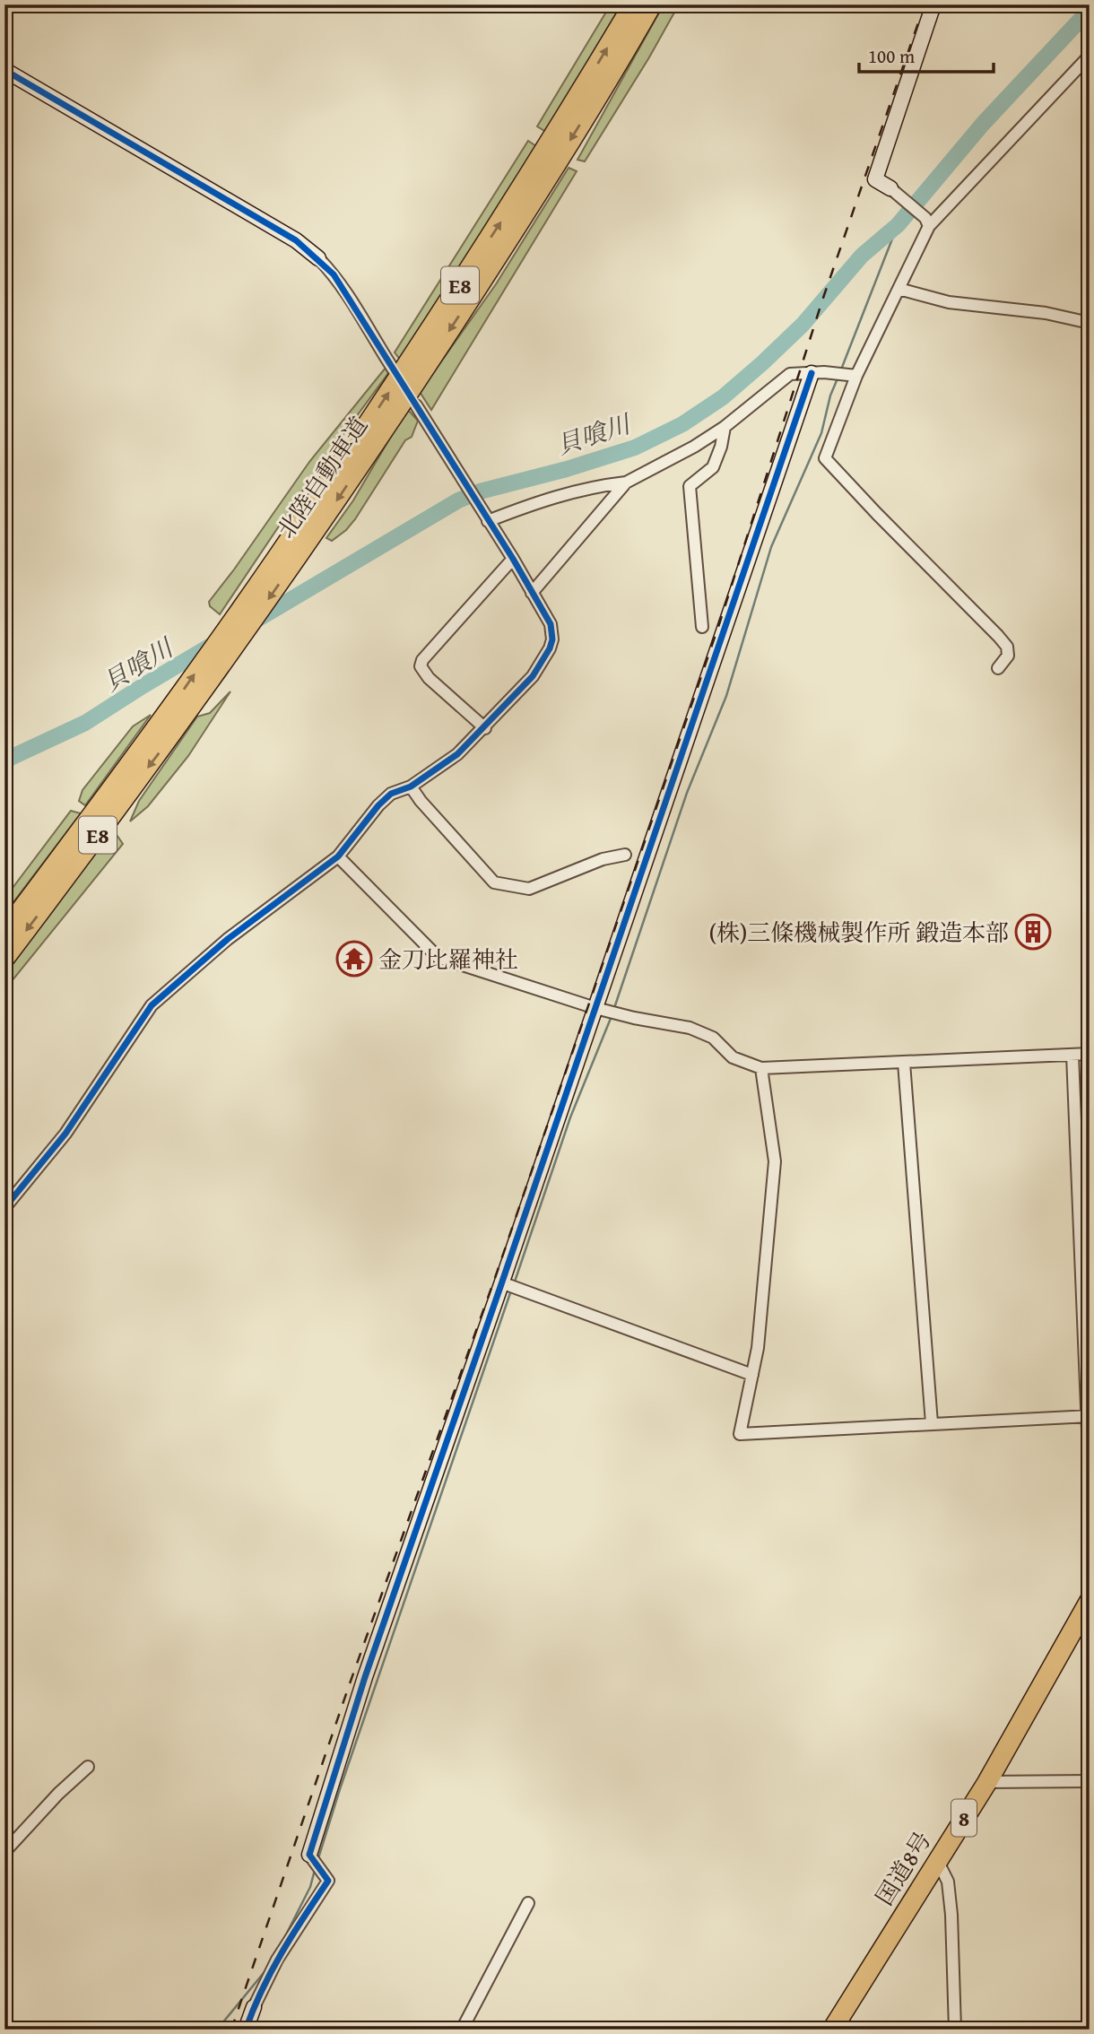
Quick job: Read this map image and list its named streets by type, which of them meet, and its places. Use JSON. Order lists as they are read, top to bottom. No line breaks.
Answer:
{"streets":{"highway":["E8","北陸自動車道","8","国道8号"]},"water":["貝喰川"],"places":{"building":["(株)三條機械製作所 鍛造本部"],"temple":["金刀比羅神社"]},"scale_bar":"100 m"}
